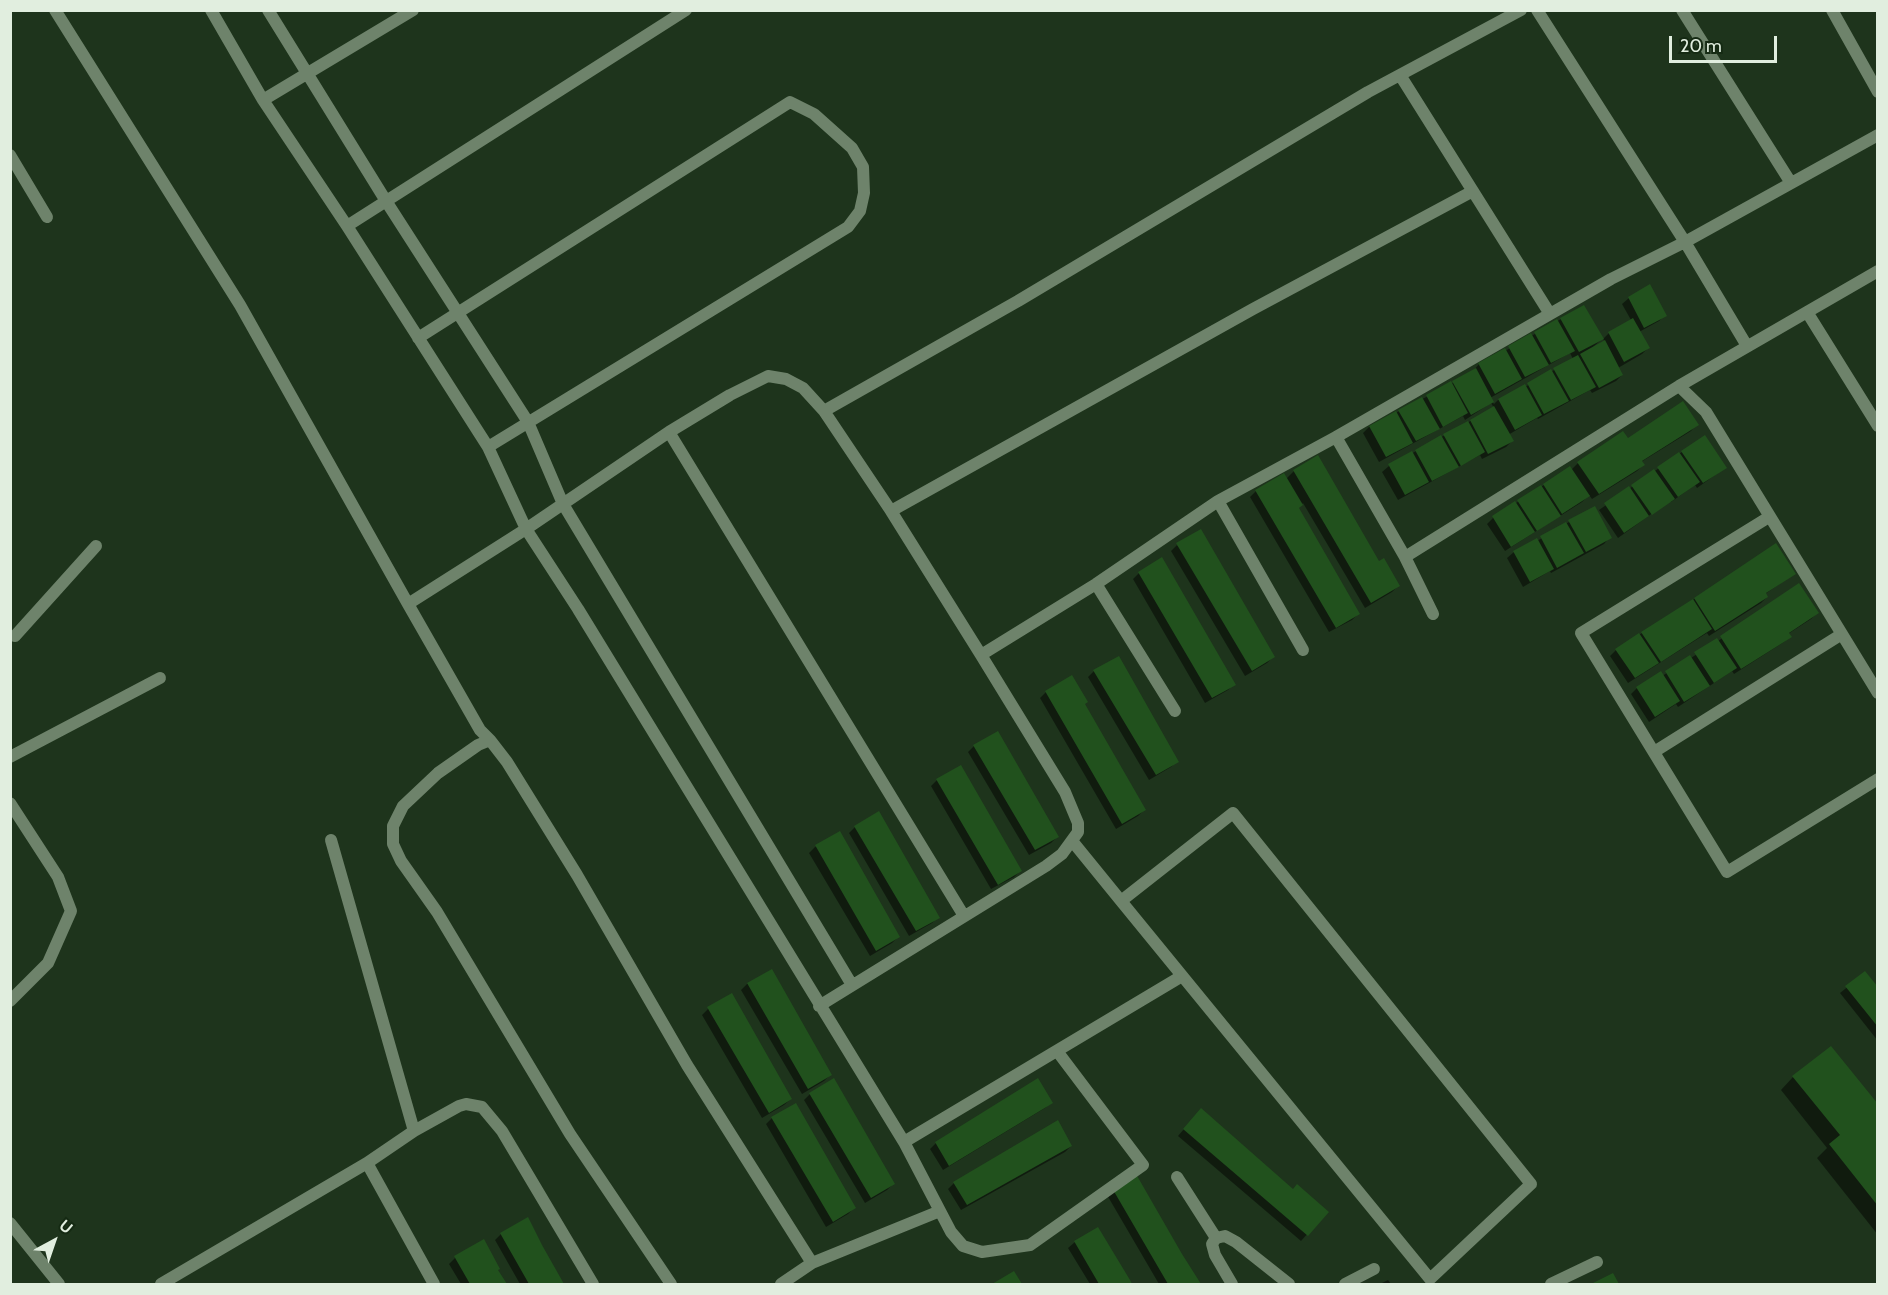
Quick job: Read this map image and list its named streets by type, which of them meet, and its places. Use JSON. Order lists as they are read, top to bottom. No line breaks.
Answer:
{"scale_bar":"20 m","north":"top right"}
